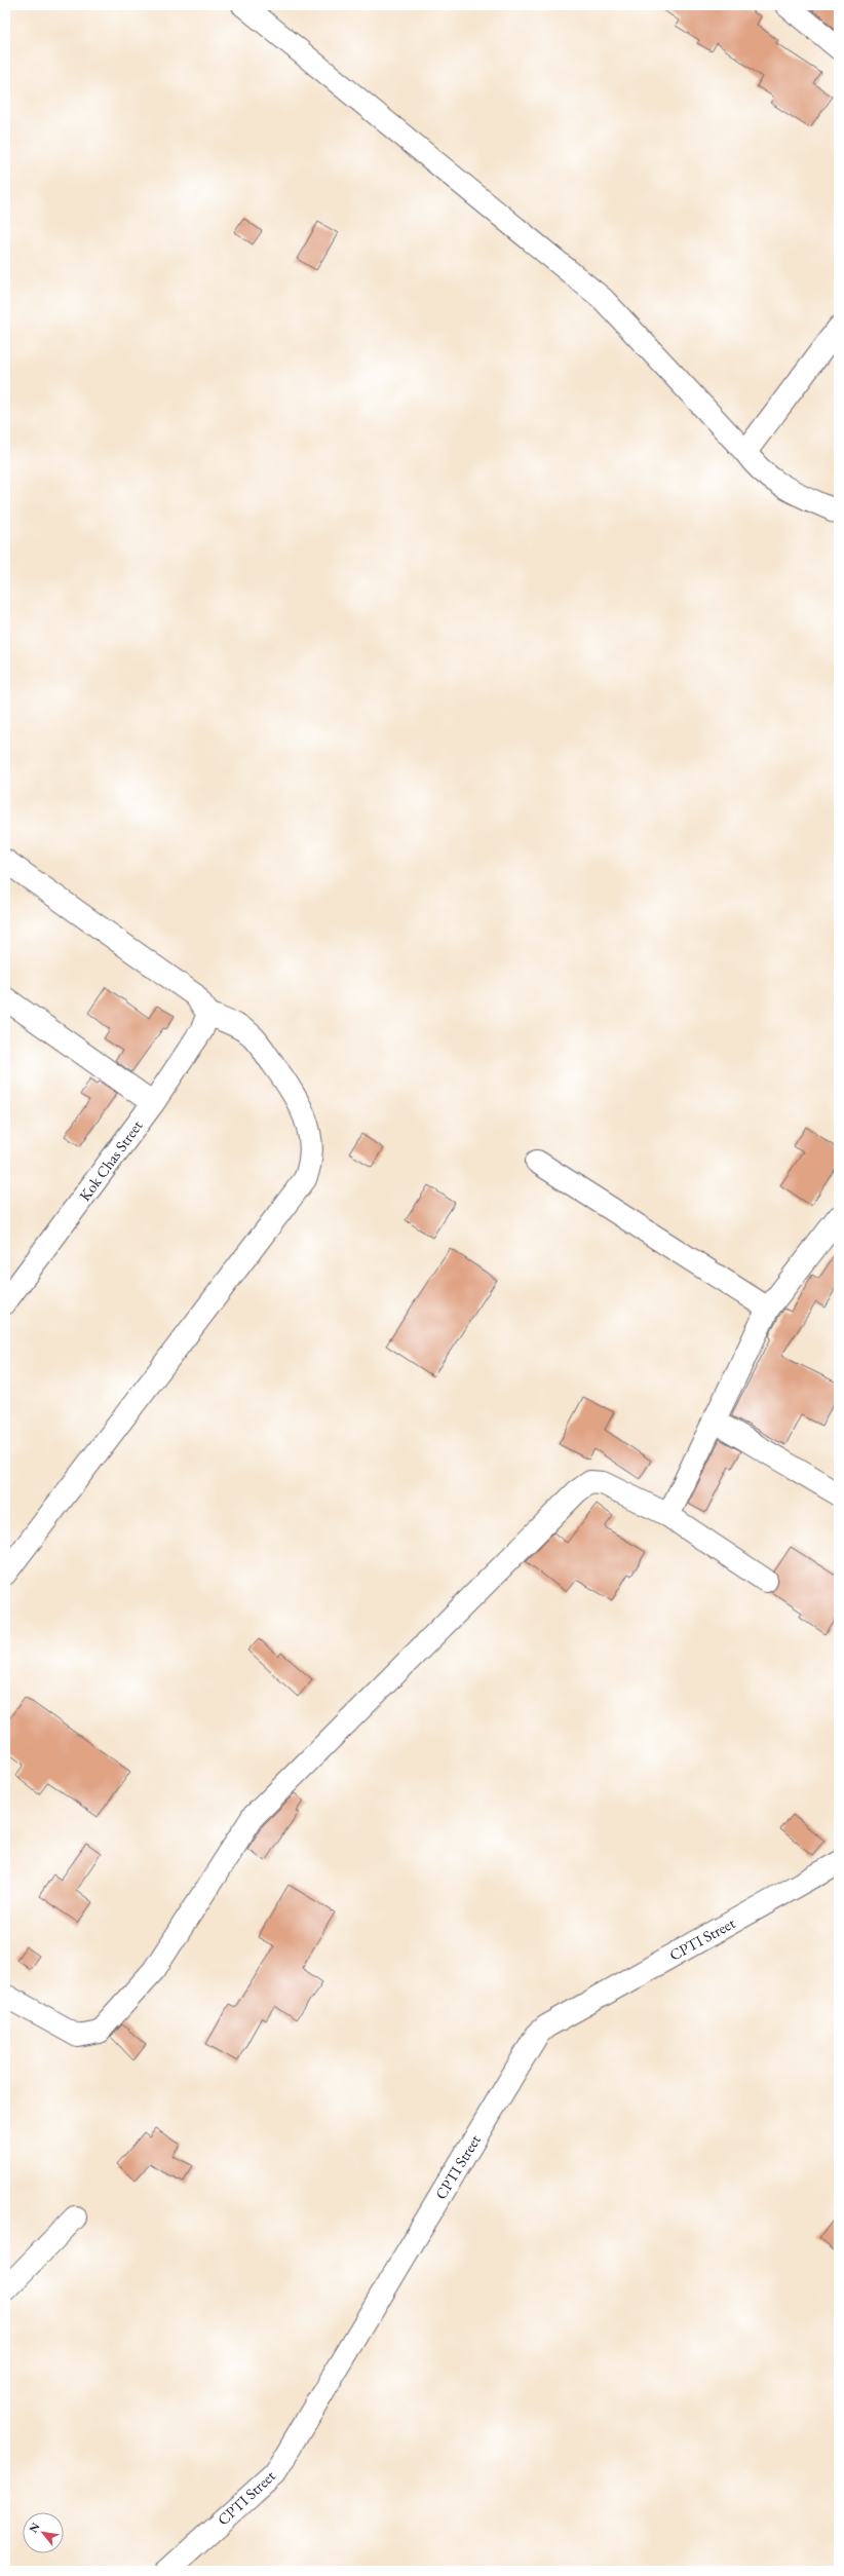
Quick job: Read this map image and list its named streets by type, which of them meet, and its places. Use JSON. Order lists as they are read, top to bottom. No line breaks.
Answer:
{"streets":{"street":["Kok Chas Street","CPTI Street"]},"north":"top left"}
